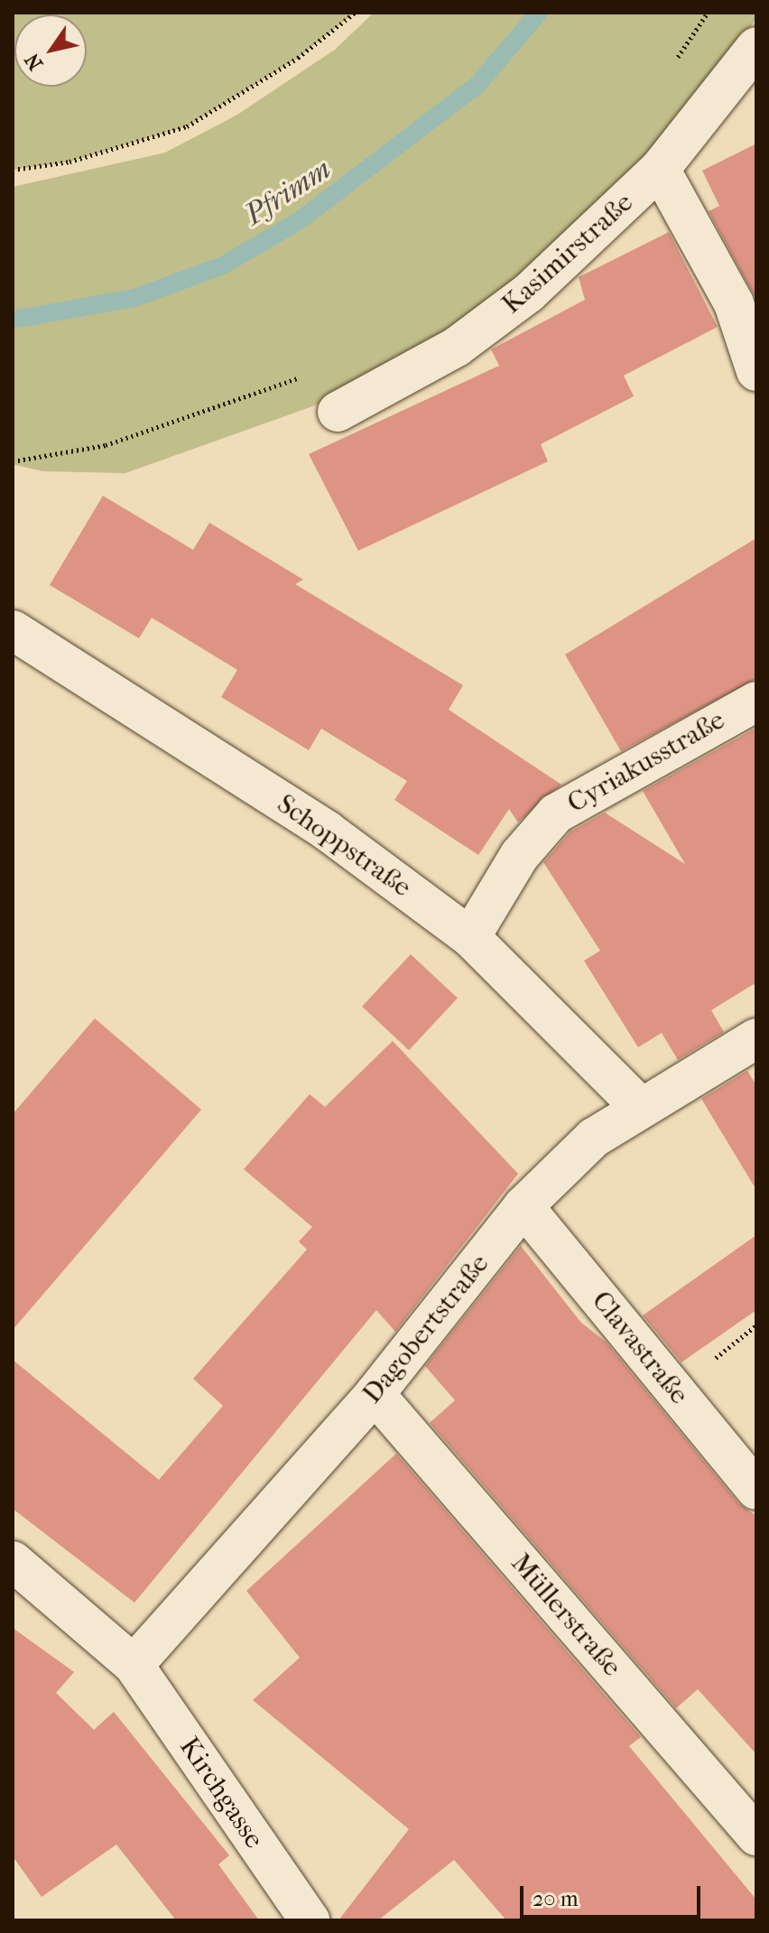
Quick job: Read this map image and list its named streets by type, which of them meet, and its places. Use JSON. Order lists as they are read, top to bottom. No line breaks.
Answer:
{"streets":{"street":["Kasimirstraße","Cyriakusstraße","Schoppstraße","Dagobertstraße","Clavastraße","Müllerstraße","Kirchgasse"]},"crossings":[["Cyriakusstraße","Schoppstraße"],["Schoppstraße","Dagobertstraße"],["Dagobertstraße","Clavastraße"],["Dagobertstraße","Müllerstraße"],["Dagobertstraße","Kirchgasse"]],"water":["Pfrimm"],"scale_bar":"20 m","north":"bottom left"}
